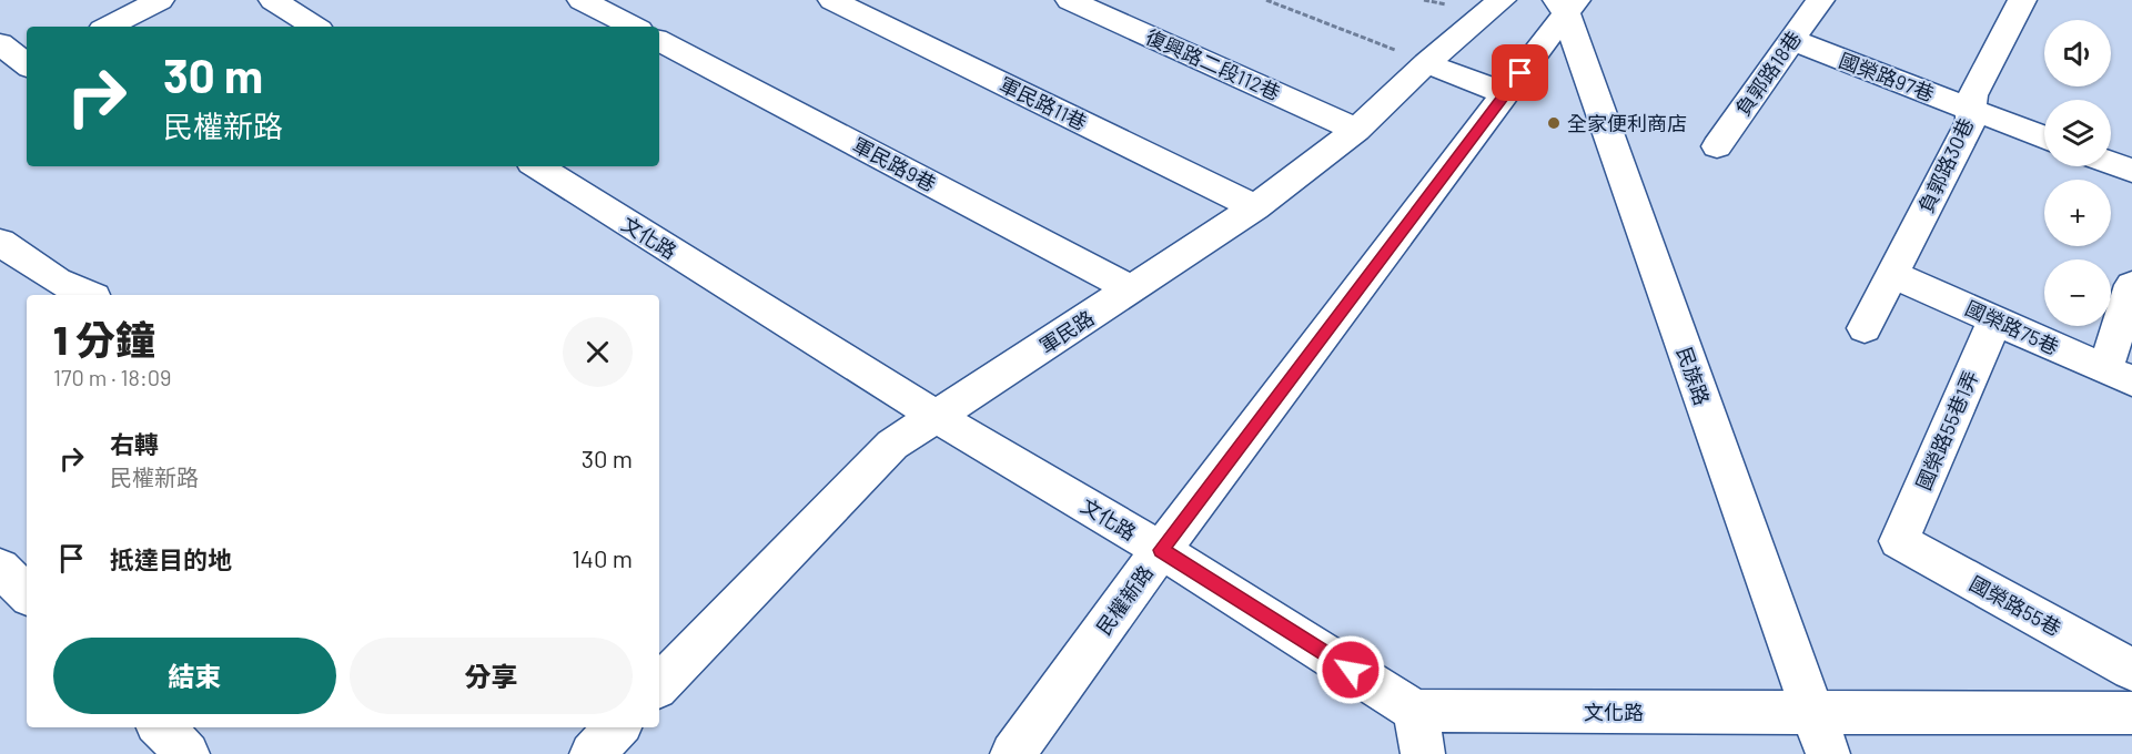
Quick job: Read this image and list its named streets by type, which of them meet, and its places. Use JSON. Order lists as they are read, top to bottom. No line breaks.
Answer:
{"streets":{"street":["復興路二段112巷","負郭路18巷","國榮路97巷","軍民路11巷","軍民路9巷","負郭路30巷","文化路","國榮路75巷","軍民路","民族路","國榮路55巷1弄","民權新路","國榮路55巷"]},"crossings":[["復興路二段112巷","軍民路"],["負郭路18巷","國榮路97巷"],["國榮路97巷","負郭路30巷"],["軍民路11巷","軍民路"],["軍民路9巷","軍民路"],["負郭路30巷","國榮路75巷"],["文化路","軍民路"],["文化路","民族路"],["文化路","民權新路"],["國榮路75巷","國榮路55巷1弄"],["民族路","民權新路"],["國榮路55巷1弄","國榮路55巷"]],"places":["全家便利商店"],"page":{"map_buttons":["+","−"],"turn":["30 m","民權新路"],"heading":["1 分鐘","170 m · 18:09"],"list":[{"name":"右轉","note":"民權新路","value":"30 m"},{"name":"抵達目的地","value":"140 m"}],"buttons":["結束","分享"]}}
